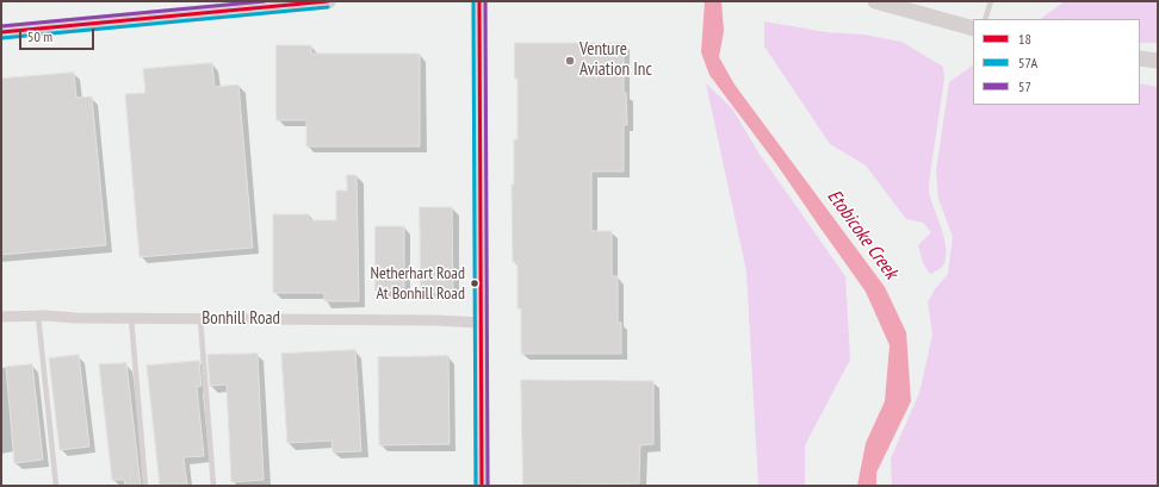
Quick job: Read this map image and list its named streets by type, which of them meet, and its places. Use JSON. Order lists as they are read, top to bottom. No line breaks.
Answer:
{"streets":{"street":["Bonhill Road"]},"water":["Etobicoke Creek"],"places":["Venture Aviation Inc","Netherhart Road At Bonhill Road"],"lines":["transit line 18","transit line 57A","transit line 57"],"legend":["18","57A","57"],"scale_bar":"50 m"}
